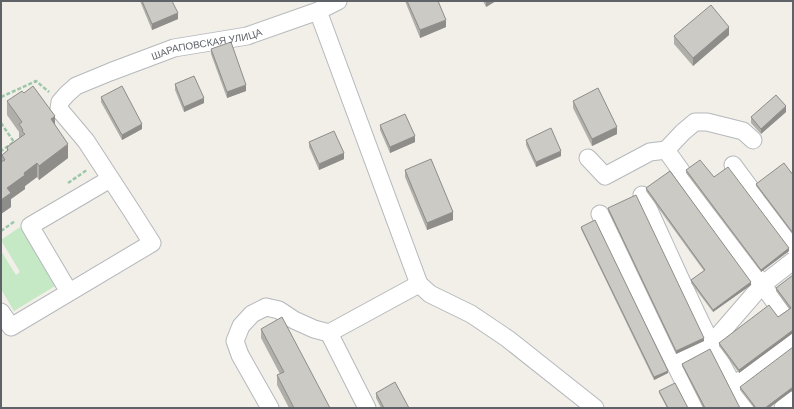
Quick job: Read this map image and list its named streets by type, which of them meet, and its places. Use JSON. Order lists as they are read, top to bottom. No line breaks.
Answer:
{"streets":{"street":["ШАРАПОВСКАЯ УЛИЦА"]}}
